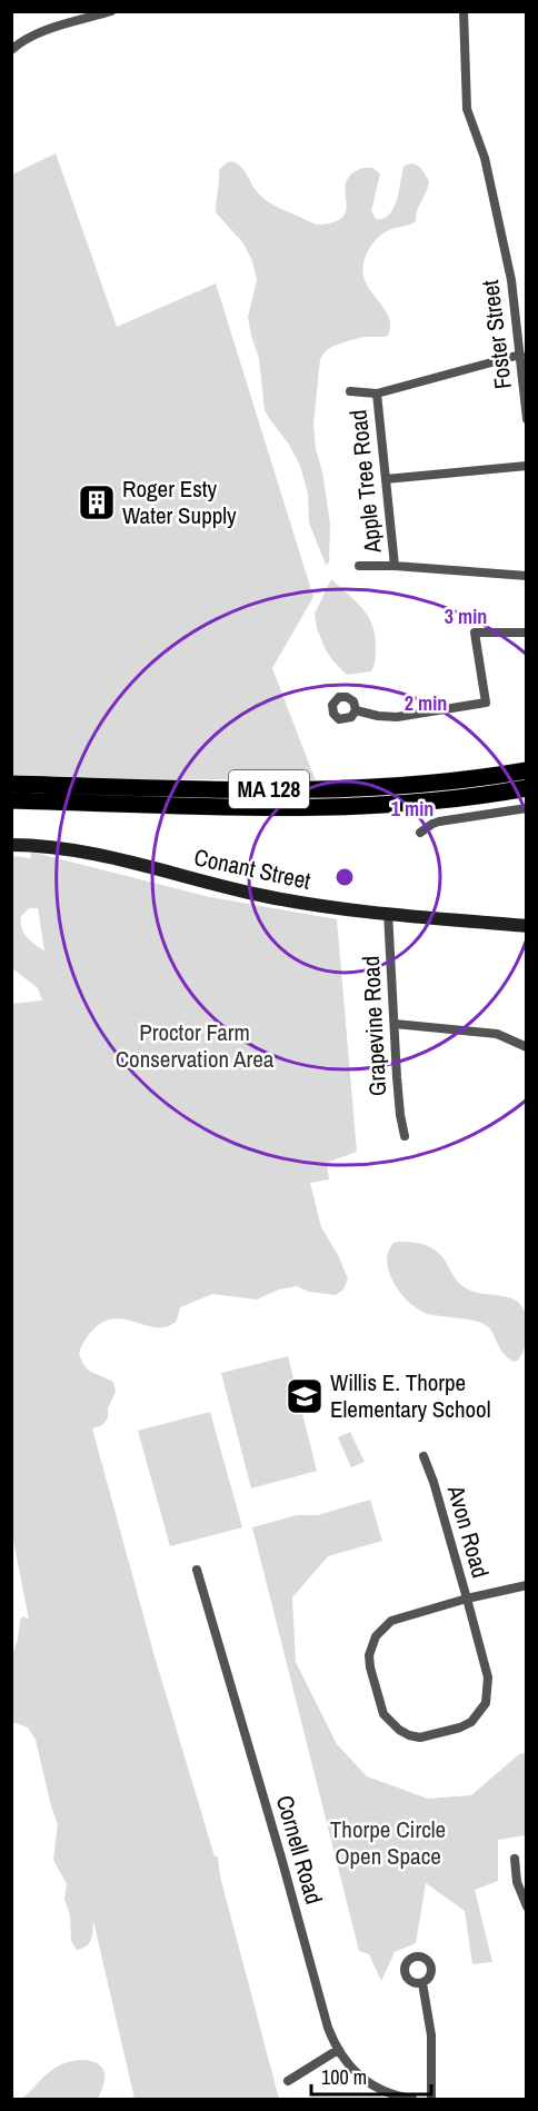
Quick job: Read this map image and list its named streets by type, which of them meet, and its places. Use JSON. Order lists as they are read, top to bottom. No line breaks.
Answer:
{"streets":{"highway":["MA 128"],"main road":["Conant Street"],"street":["Foster Street","Apple Tree Road","Grapevine Road","Avon Road","Cornell Road"]},"crossings":[["Conant Street","Grapevine Road"]],"parks":["Proctor Farm Conservation Area","Thorpe Circle Open Space"],"places":{"building":["Roger Esty Water Supply"],"school or university":["Willis E. Thorpe Elementary School"]},"scale_bar":"100 m","rings":["3 min","2 min","1 min"]}
